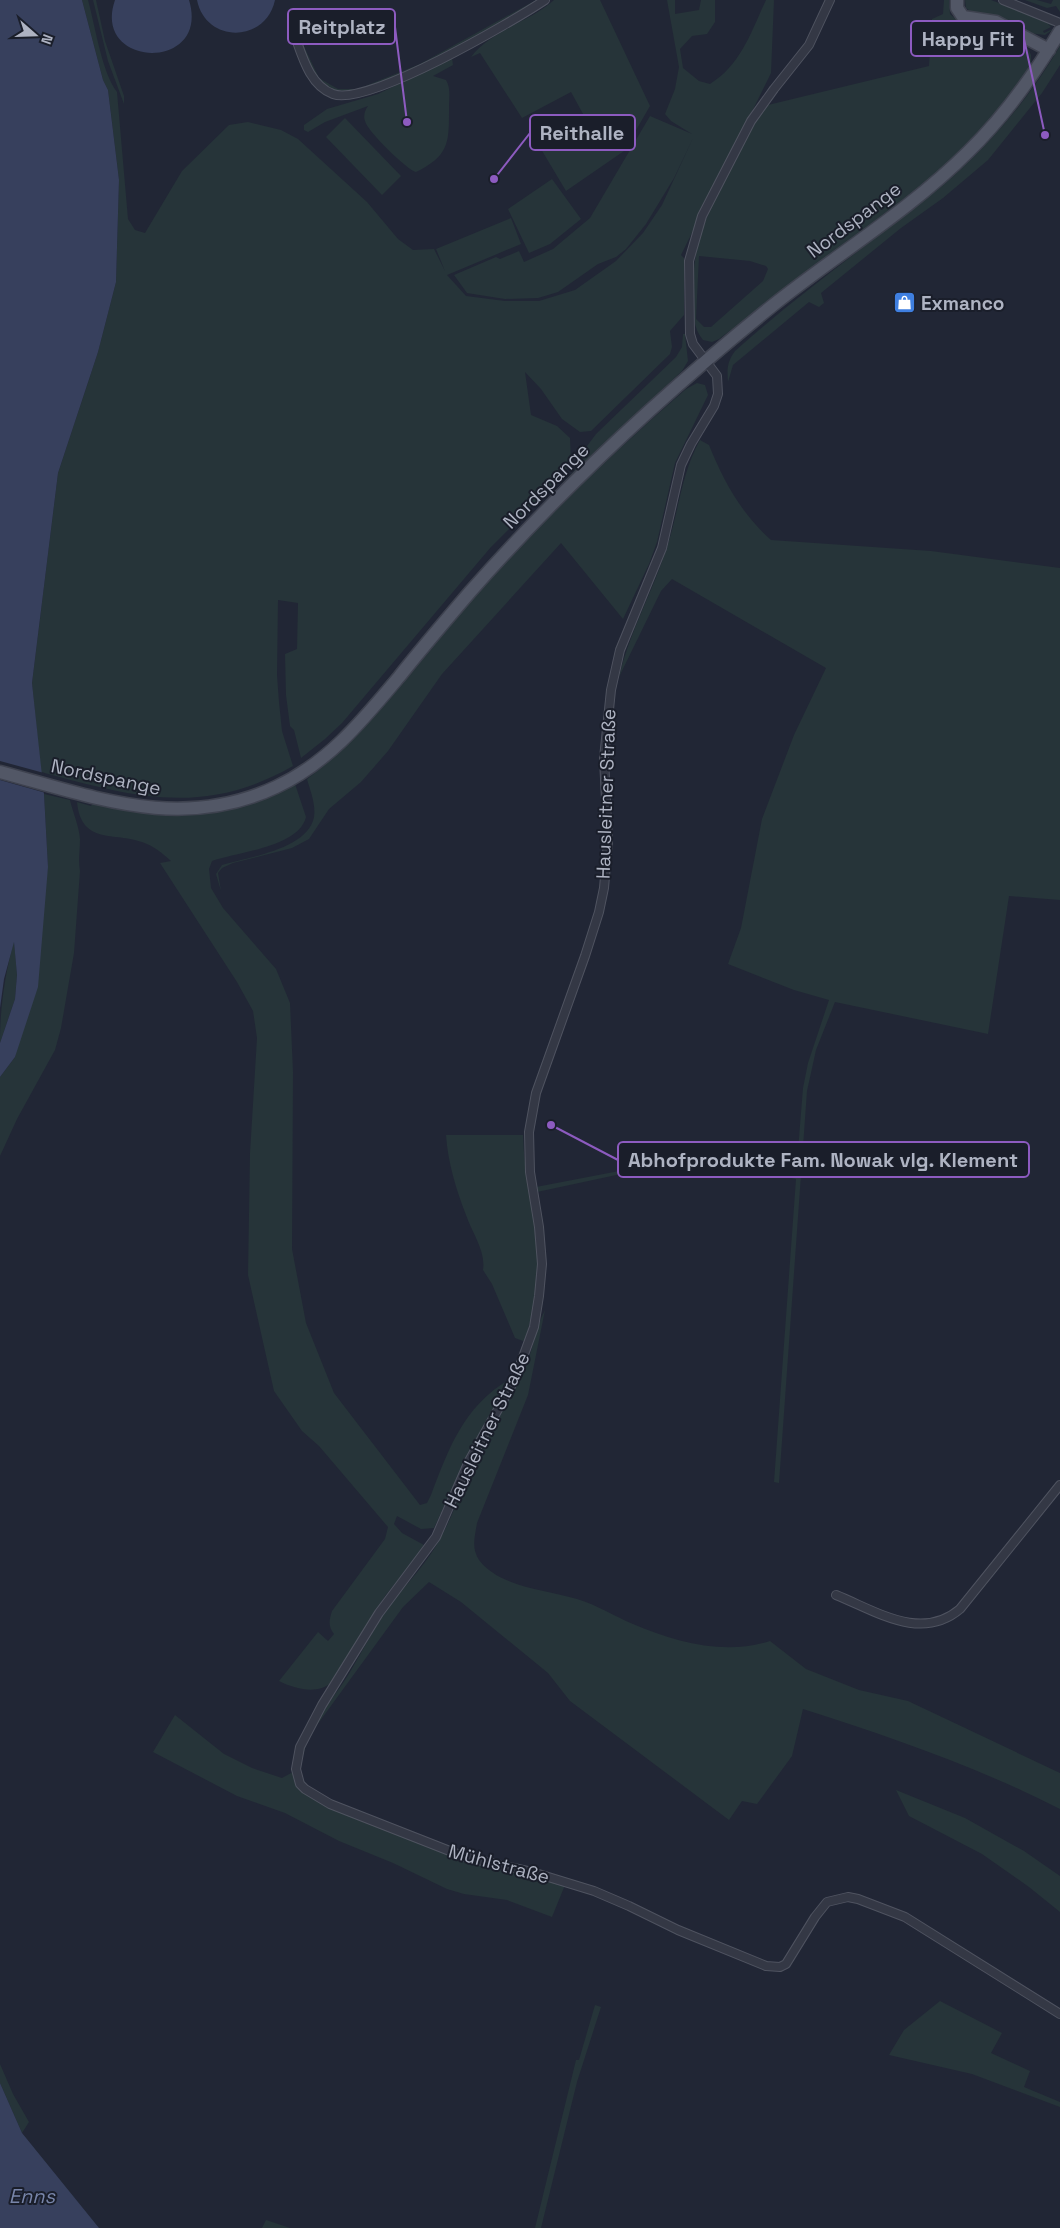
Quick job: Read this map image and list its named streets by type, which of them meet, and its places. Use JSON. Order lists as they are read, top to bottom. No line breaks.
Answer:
{"streets":{"main road":["Nordspange"],"street":["Hausleitner Straße","Mühlstraße"]},"crossings":[["Nordspange","Hausleitner Straße"],["Hausleitner Straße","Mühlstraße"]],"water":["Enns"],"places":{"other":["Reitplatz","Happy Fit","Reithalle","Abhofprodukte Fam. Nowak vlg. Klement"],"shop":["Exmanco"]},"north":"right"}
